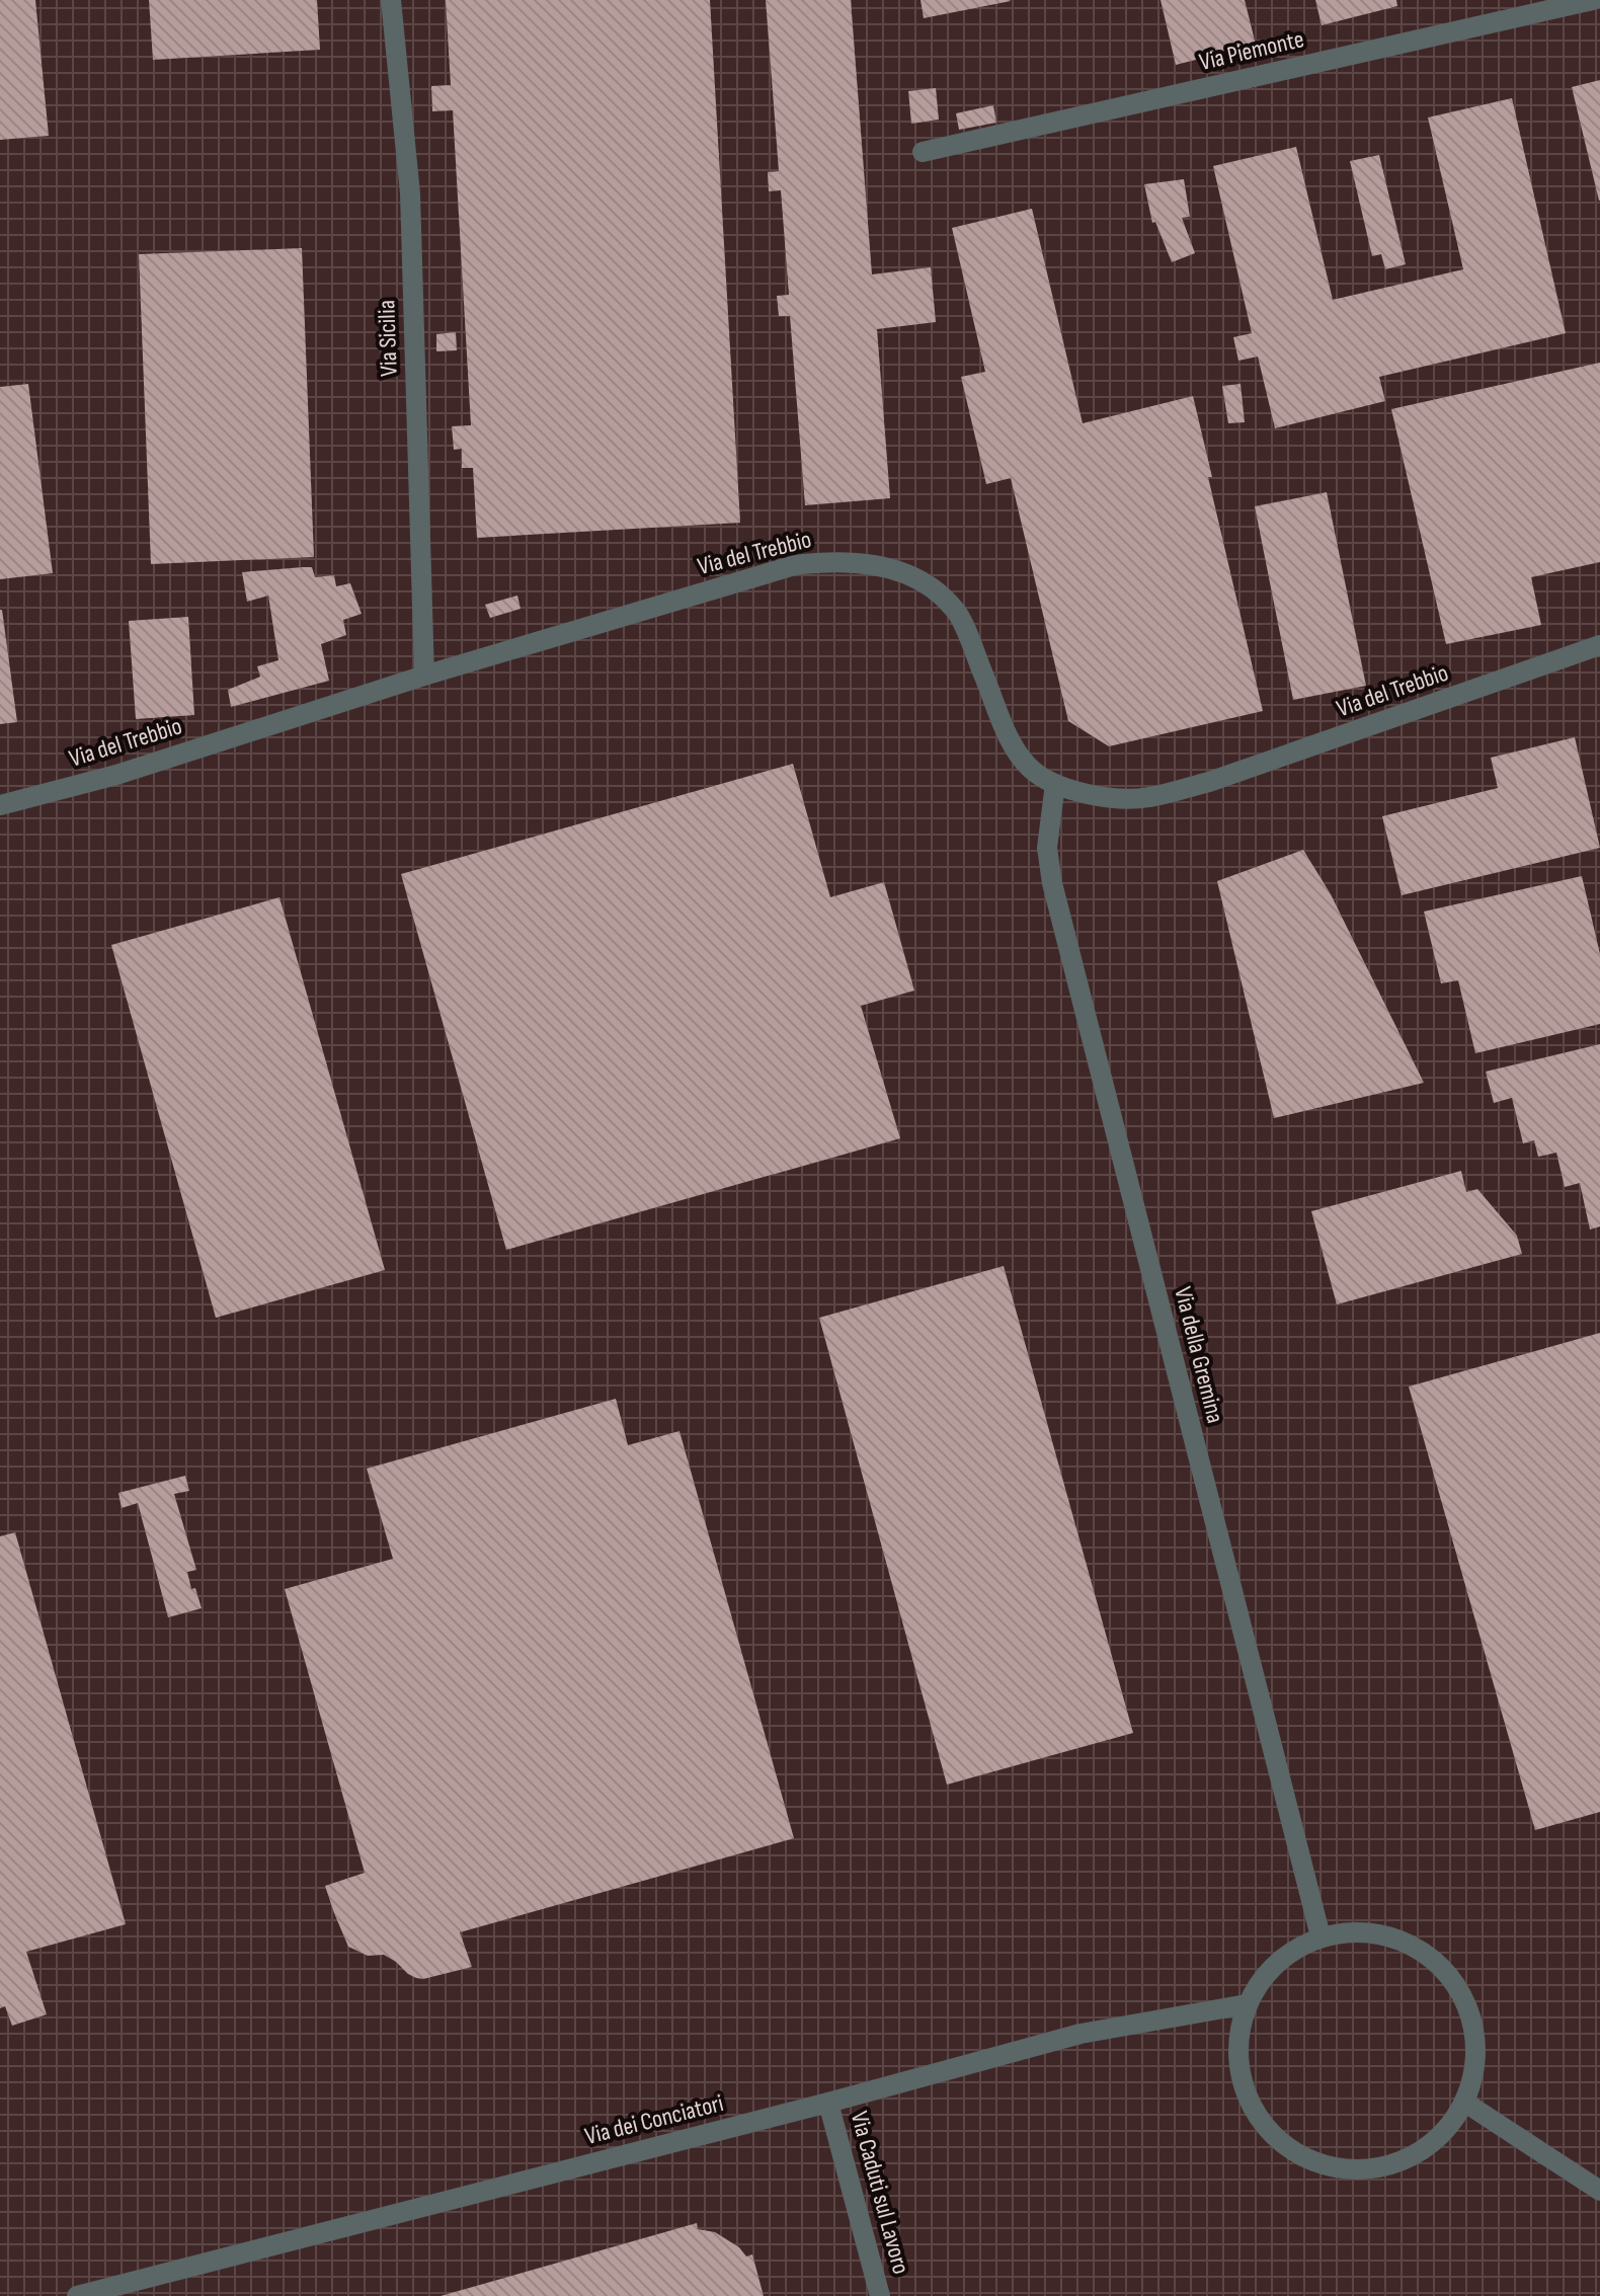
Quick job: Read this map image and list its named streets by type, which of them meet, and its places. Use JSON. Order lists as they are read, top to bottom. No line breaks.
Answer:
{"streets":{"street":["Via Piemonte","Via Sicilia","Via del Trebbio","Via della Gremina","Via dei Conciatori","Via Caduti sul Lavoro"]},"crossings":[["Via Sicilia","Via del Trebbio"],["Via del Trebbio","Via della Gremina"],["Via della Gremina","Via dei Conciatori"],["Via dei Conciatori","Via Caduti sul Lavoro"]]}
